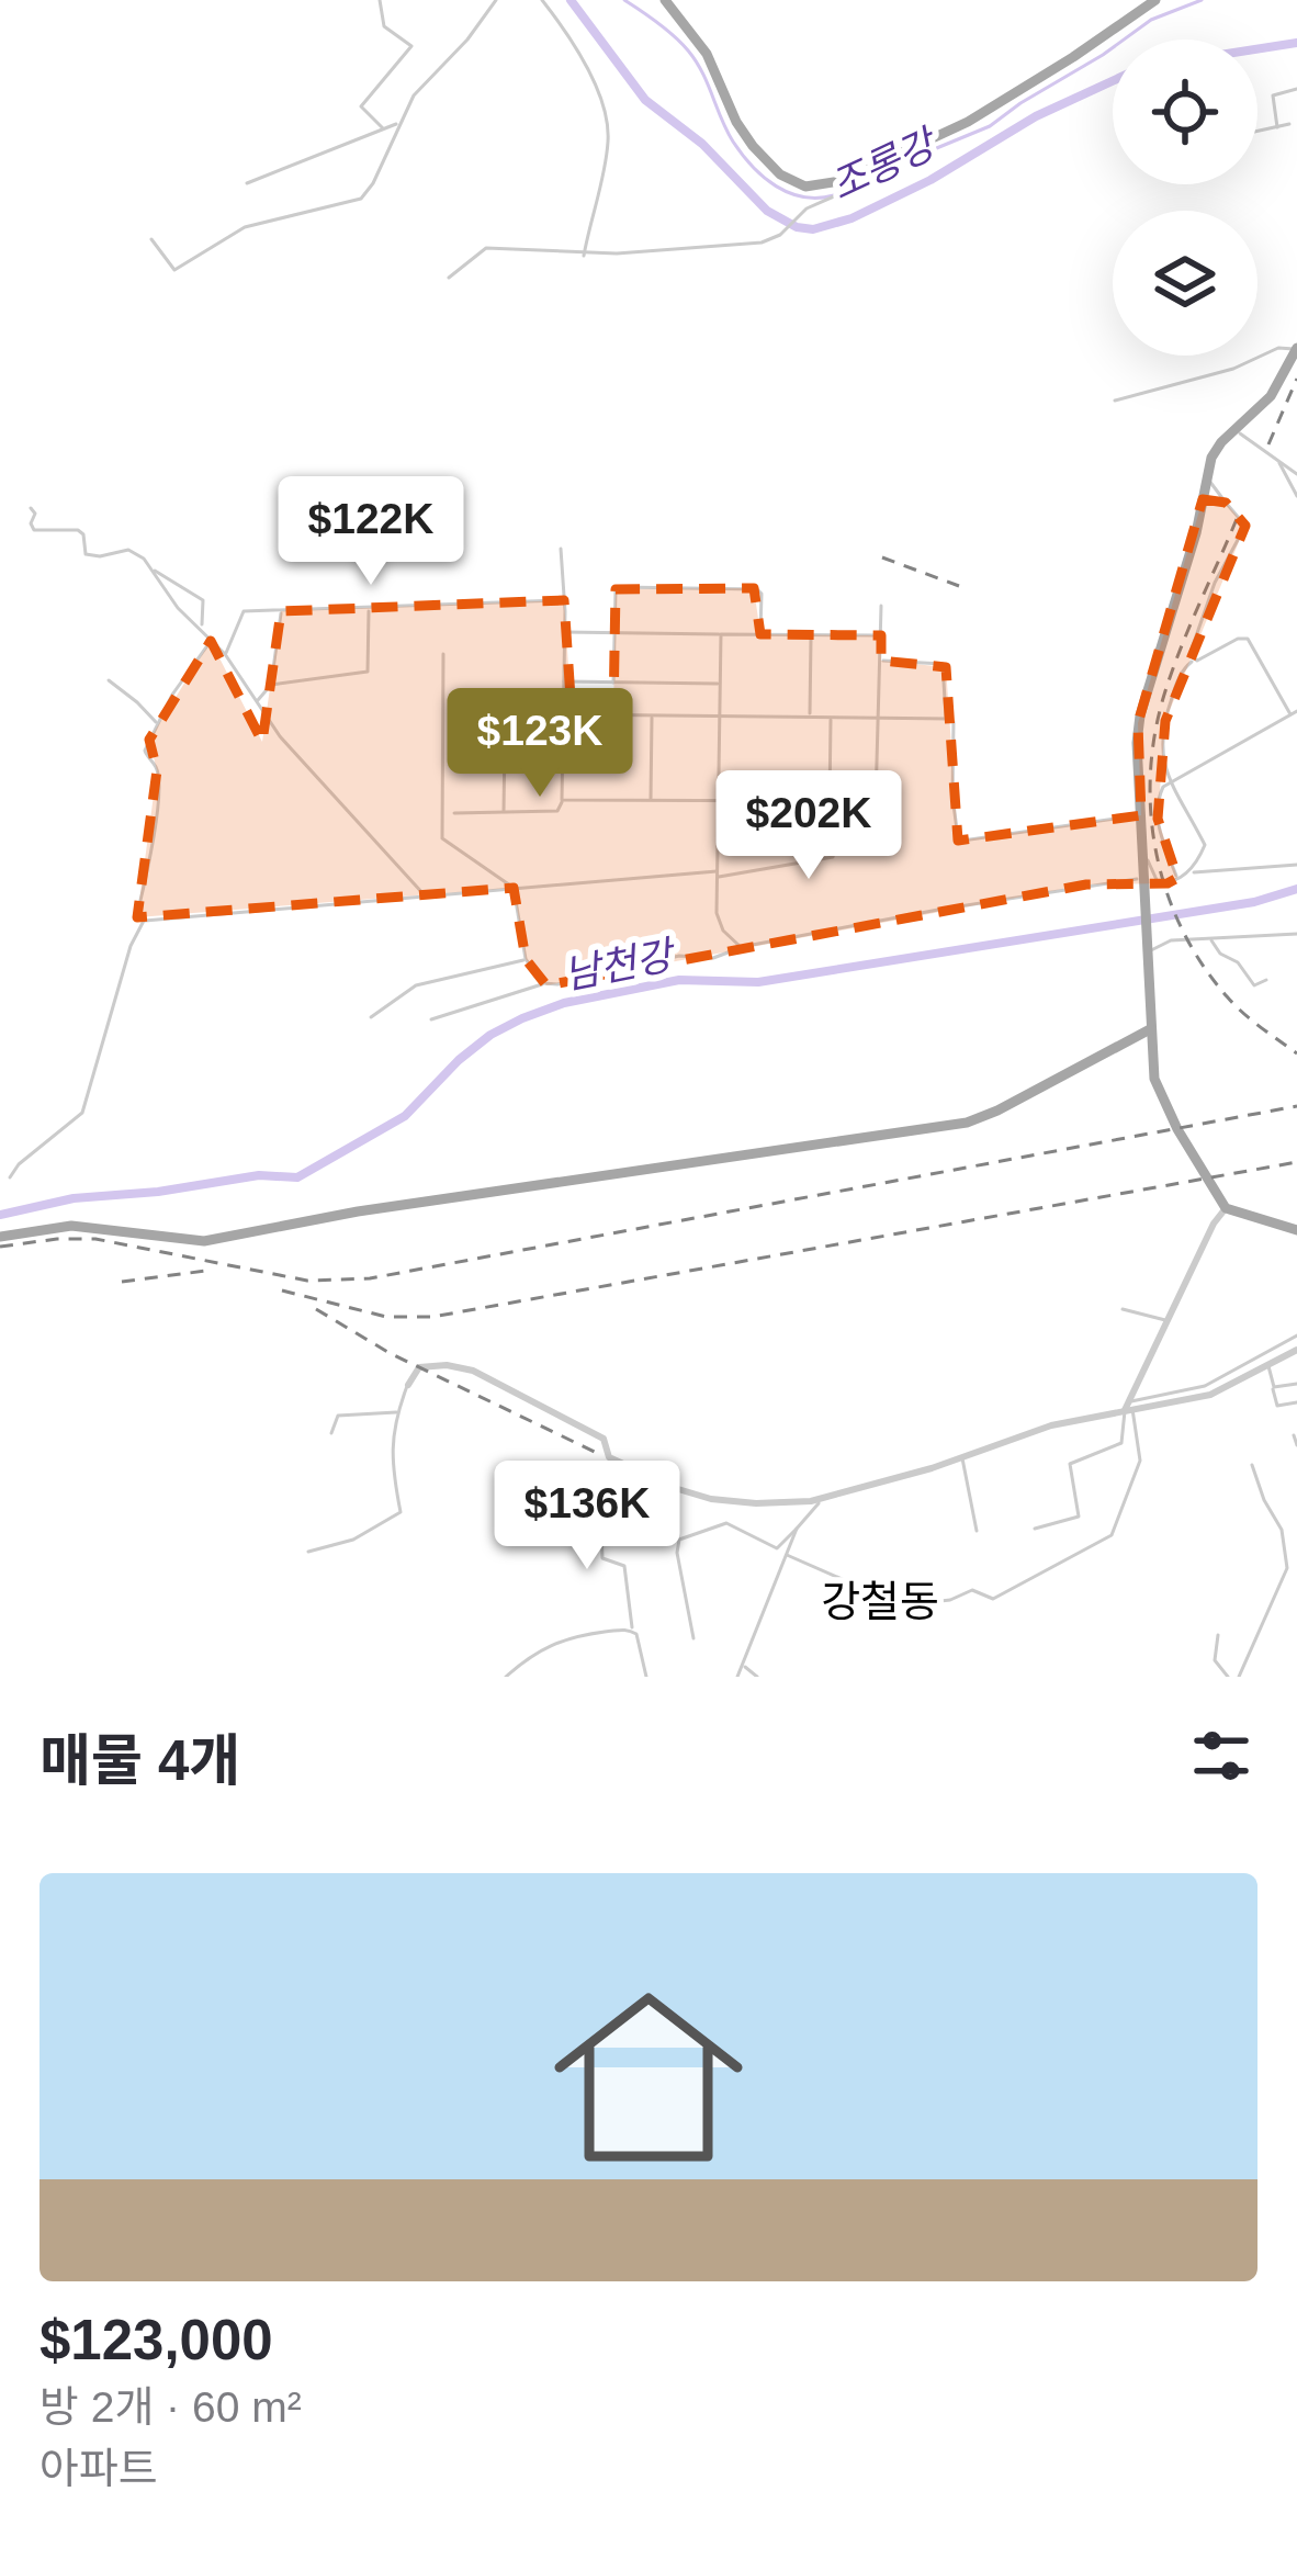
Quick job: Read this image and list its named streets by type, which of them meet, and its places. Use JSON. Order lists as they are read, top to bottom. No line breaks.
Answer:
{"districts":["강철동"],"water":["조롱강","남천강"],"page":{"price":["$122K","$123K","$202K","$136K"],"heading":"매물 4개","list":[{"name":"$123,000","note":"방 2개 · 60 m² · 아파트"}]}}
